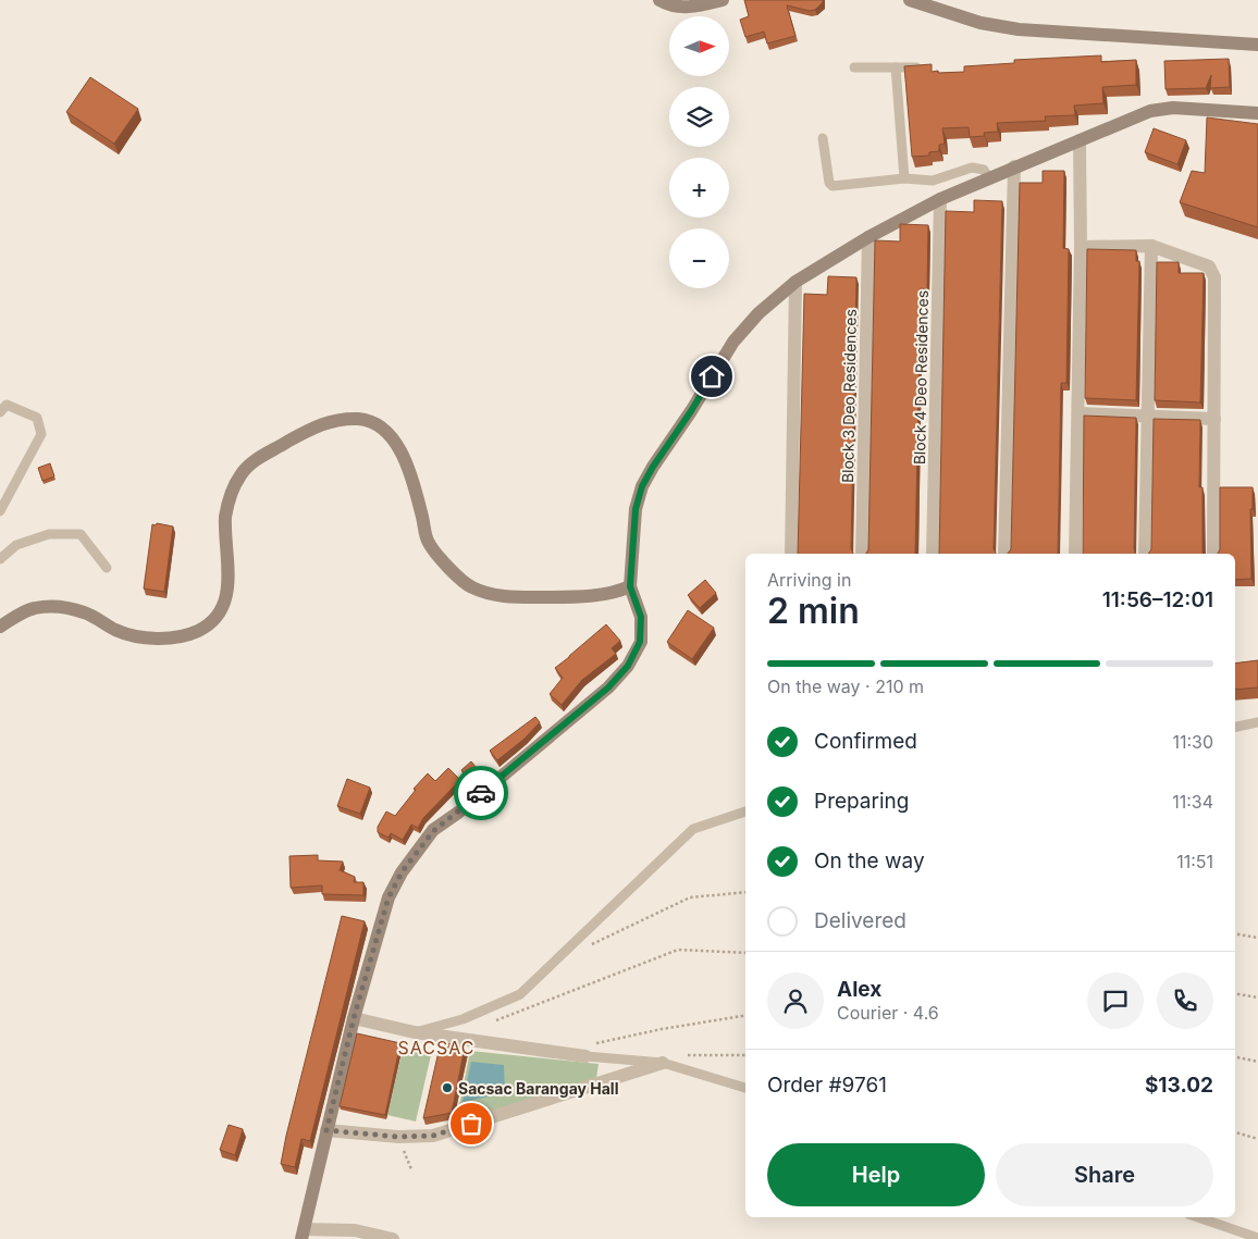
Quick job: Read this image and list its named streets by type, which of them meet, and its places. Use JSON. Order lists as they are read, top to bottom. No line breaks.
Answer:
{"streets":{"street":["Block 4 Deo Residences","Block 3 Deo Residences"]},"districts":["SACSAC"],"places":["Sacsac Barangay Hall"],"north":"right","page":{"map_buttons":["+","−"],"heading":["2 min","Arriving in","11:56–12:01"],"panel":["Alex","Courier · 4.6","Order #9761","$13.02"],"bar":"On the way · 210 m","list":[["Confirmed","11:30"],["Preparing","11:34"],["On the way","11:51"],"Delivered"],"buttons":["Help","Share"]}}
